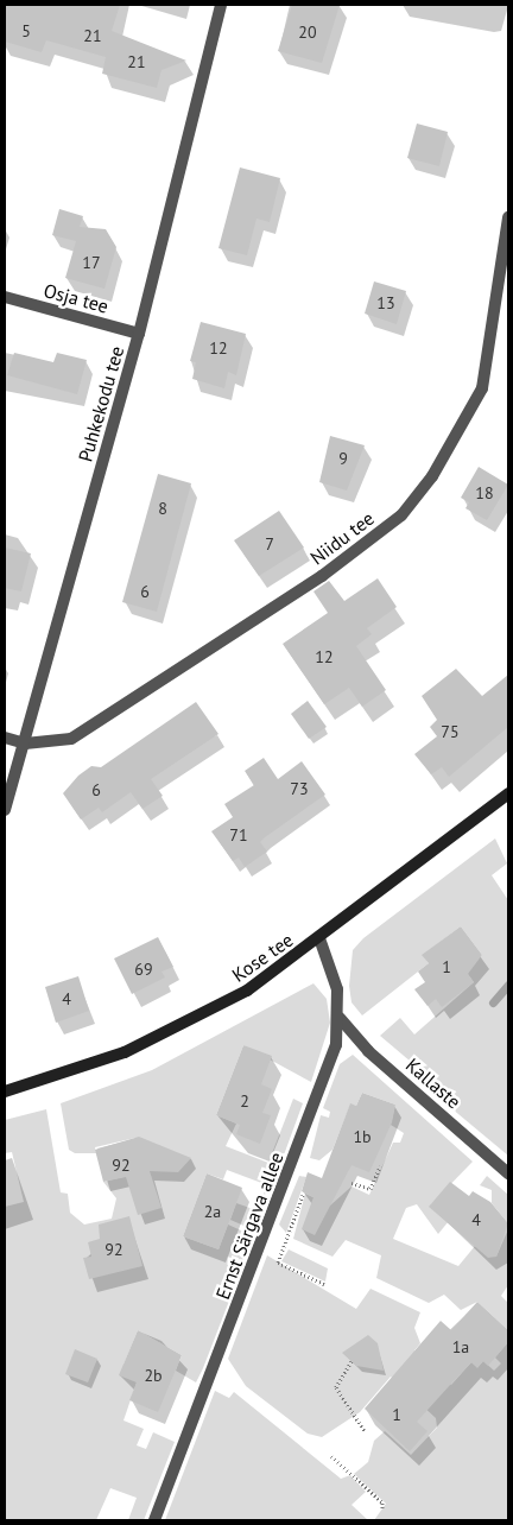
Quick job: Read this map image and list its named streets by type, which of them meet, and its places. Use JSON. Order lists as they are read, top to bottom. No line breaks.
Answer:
{"streets":{"main road":["Kose tee"],"street":["Osja tee","Puhkekodu tee","Niidu tee","Kallaste","Ernst Särgava allee"]},"crossings":[["Osja tee","Puhkekodu tee"],["Puhkekodu tee","Niidu tee"],["Kose tee","Ernst Särgava allee"],["Kallaste","Ernst Särgava allee"]],"house_numbers":["5","20","21","21","17","13","12","9","18","8","7","6","12","75","73","6","71","1","69","4","2","1b","92","2a","4","92","1a","2b","1"]}
